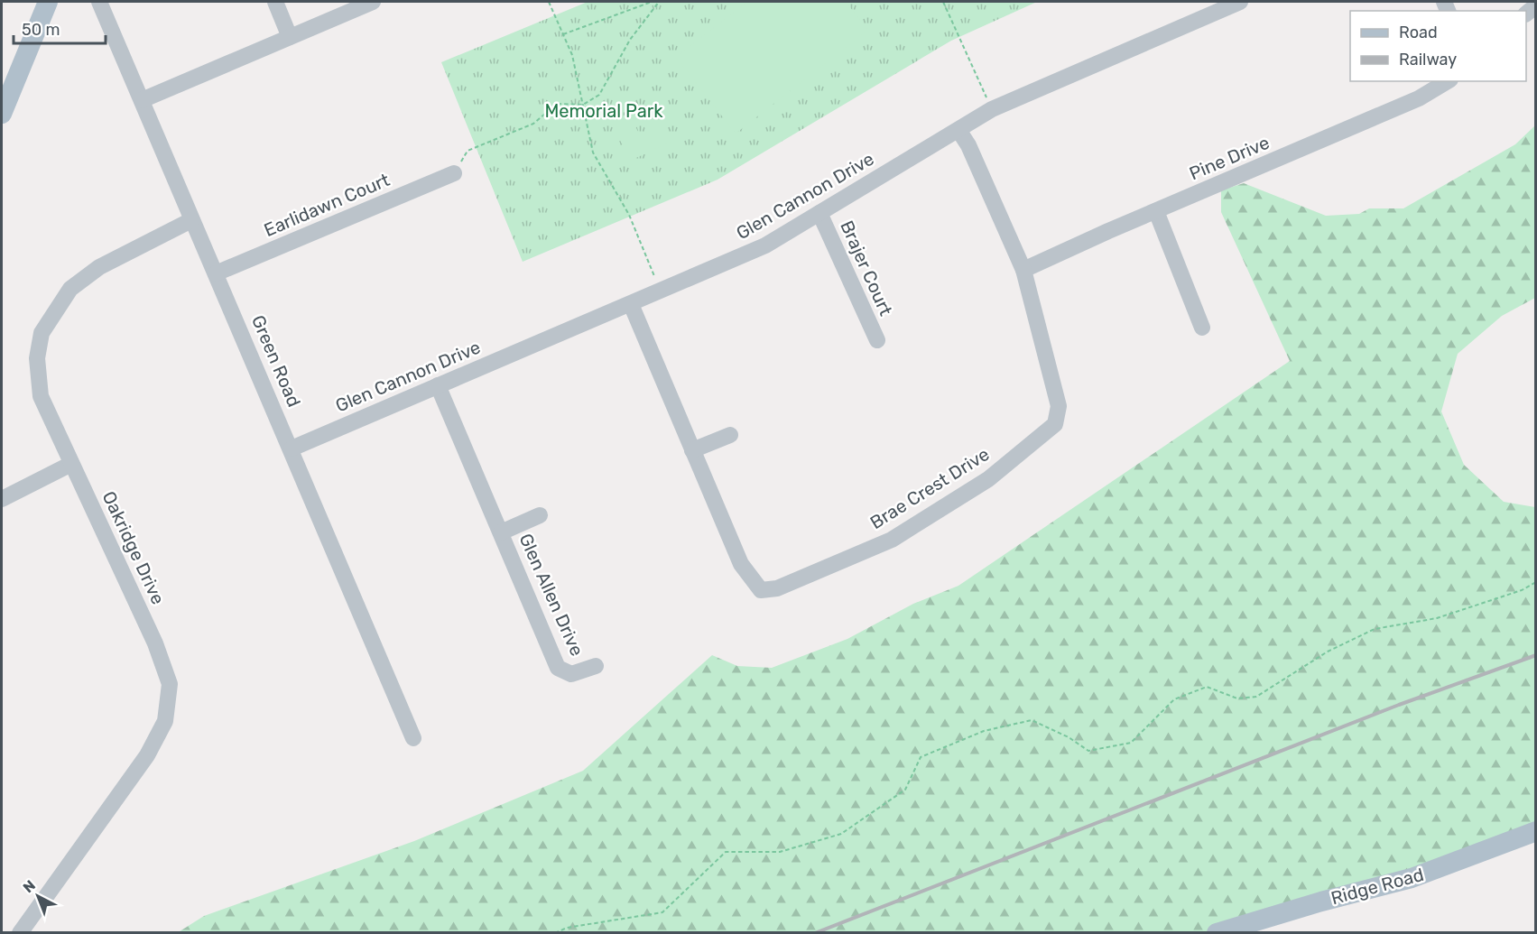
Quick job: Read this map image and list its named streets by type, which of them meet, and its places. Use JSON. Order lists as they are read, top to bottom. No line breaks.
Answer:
{"streets":{"main road":["Ridge Road"],"street":["Pine Drive","Glen Cannon Drive","Earlidawn Court","Brajer Court","Green Road","Brae Crest Drive","Oakridge Drive","Glen Allen Drive"]},"crossings":[["Pine Drive","Brae Crest Drive"],["Glen Cannon Drive","Brajer Court"],["Glen Cannon Drive","Green Road"],["Glen Cannon Drive","Brae Crest Drive"],["Glen Cannon Drive","Glen Allen Drive"],["Earlidawn Court","Green Road"],["Green Road","Oakridge Drive"]],"parks":["Memorial Park"],"legend":["Road","Railway"],"scale_bar":"50 m","north":"top left"}
